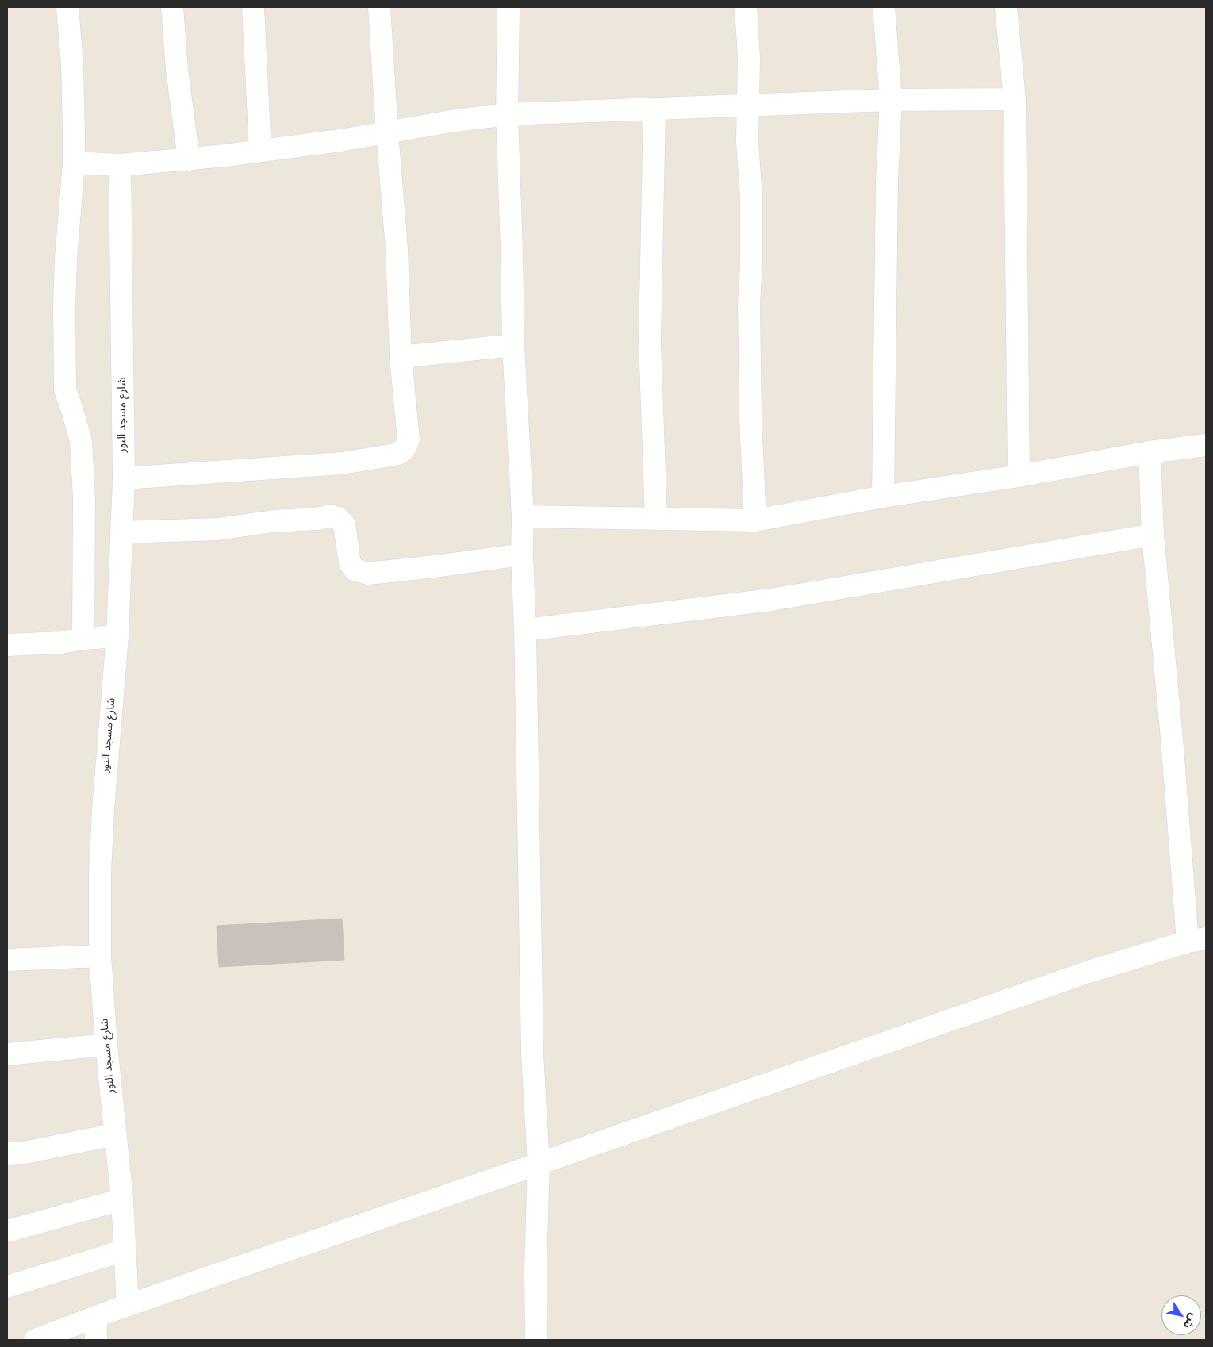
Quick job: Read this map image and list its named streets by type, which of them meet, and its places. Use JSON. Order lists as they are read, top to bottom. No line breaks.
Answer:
{"streets":{"street":["شارع مسجد النور"]},"north":"bottom right"}
